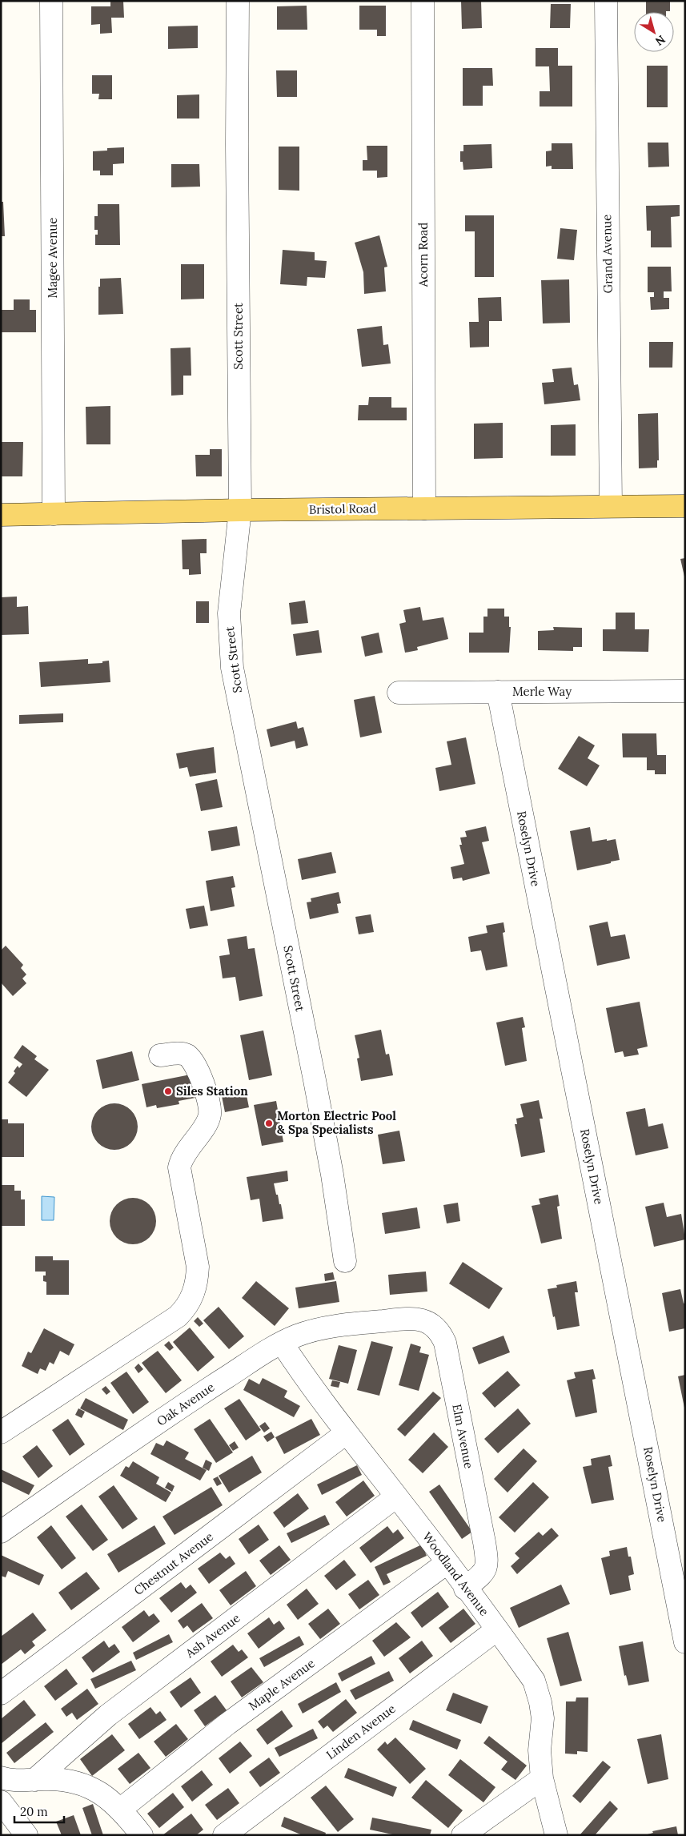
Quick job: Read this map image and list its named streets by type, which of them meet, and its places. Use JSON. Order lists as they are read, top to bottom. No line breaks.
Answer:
{"streets":{"main road":["Bristol Road"],"street":["Grand Avenue","Acorn Road","Magee Avenue","Scott Street","Merle Way","Roselyn Drive","Oak Avenue","Elm Avenue","Chestnut Avenue","Woodland Avenue","Ash Avenue","Maple Avenue","Linden Avenue"]},"crossings":[["Grand Avenue","Bristol Road"],["Acorn Road","Bristol Road"],["Magee Avenue","Bristol Road"],["Scott Street","Bristol Road"],["Merle Way","Roselyn Drive"],["Oak Avenue","Elm Avenue"],["Oak Avenue","Woodland Avenue"],["Elm Avenue","Woodland Avenue"],["Chestnut Avenue","Woodland Avenue"],["Woodland Avenue","Ash Avenue"],["Woodland Avenue","Maple Avenue"],["Woodland Avenue","Linden Avenue"]],"places":["Siles Station","Morton Electric Pool & Spa Specialists"],"scale_bar":"20 m","north":"bottom right"}
